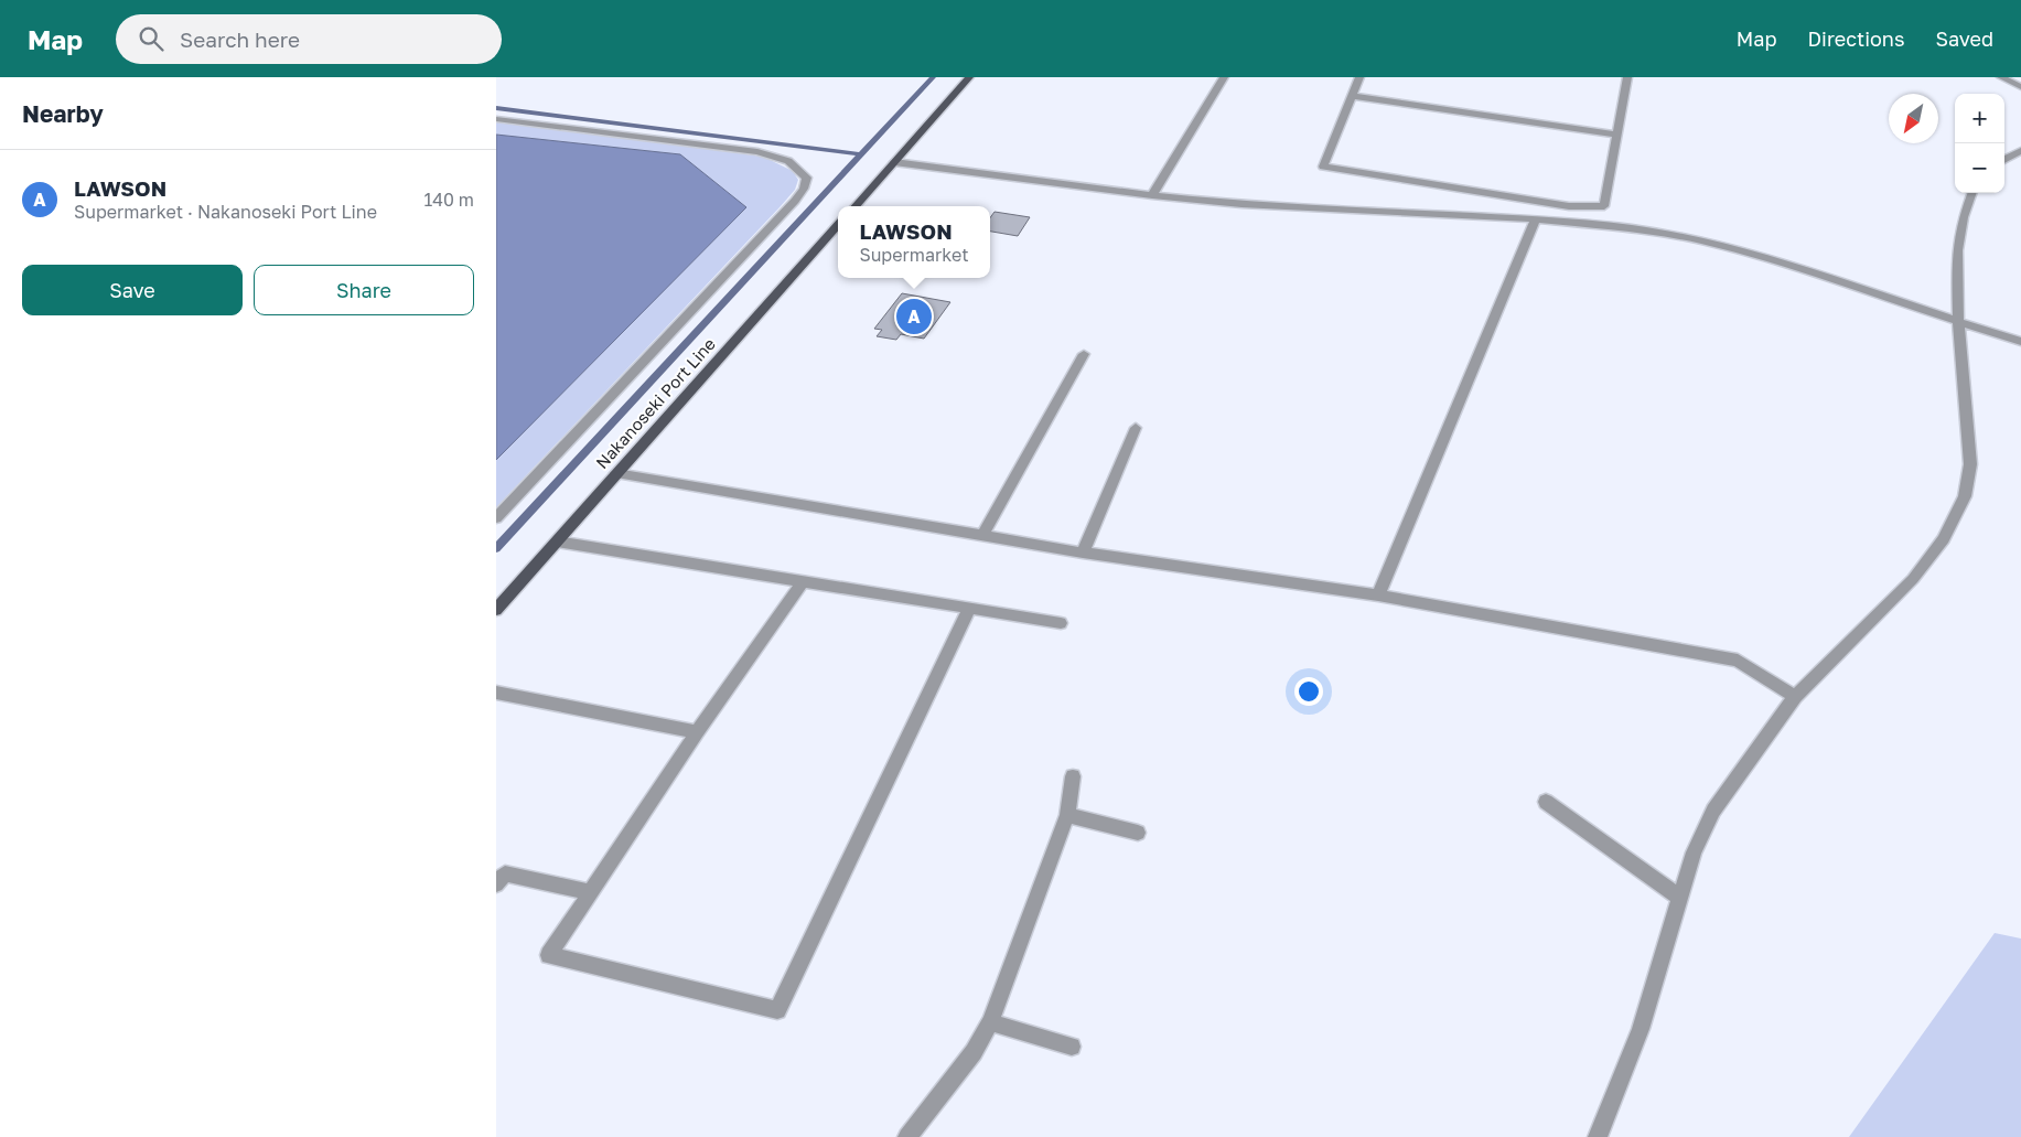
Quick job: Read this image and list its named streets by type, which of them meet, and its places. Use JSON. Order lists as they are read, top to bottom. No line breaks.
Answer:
{"streets":{"main road":["Nakanoseki Port Line"]},"north":"bottom left","page":{"header":"Map","search":"Search here","nav":["Map","Directions","Saved"],"heading":"Nearby","map_buttons":["+","−"],"list":[{"mark":"A","name":"LAWSON","note":"Supermarket · Nakanoseki Port Line","value":"140 m"}],"popup":["LAWSON","Supermarket"],"buttons":["Save","Share"],"pins":"A"}}
